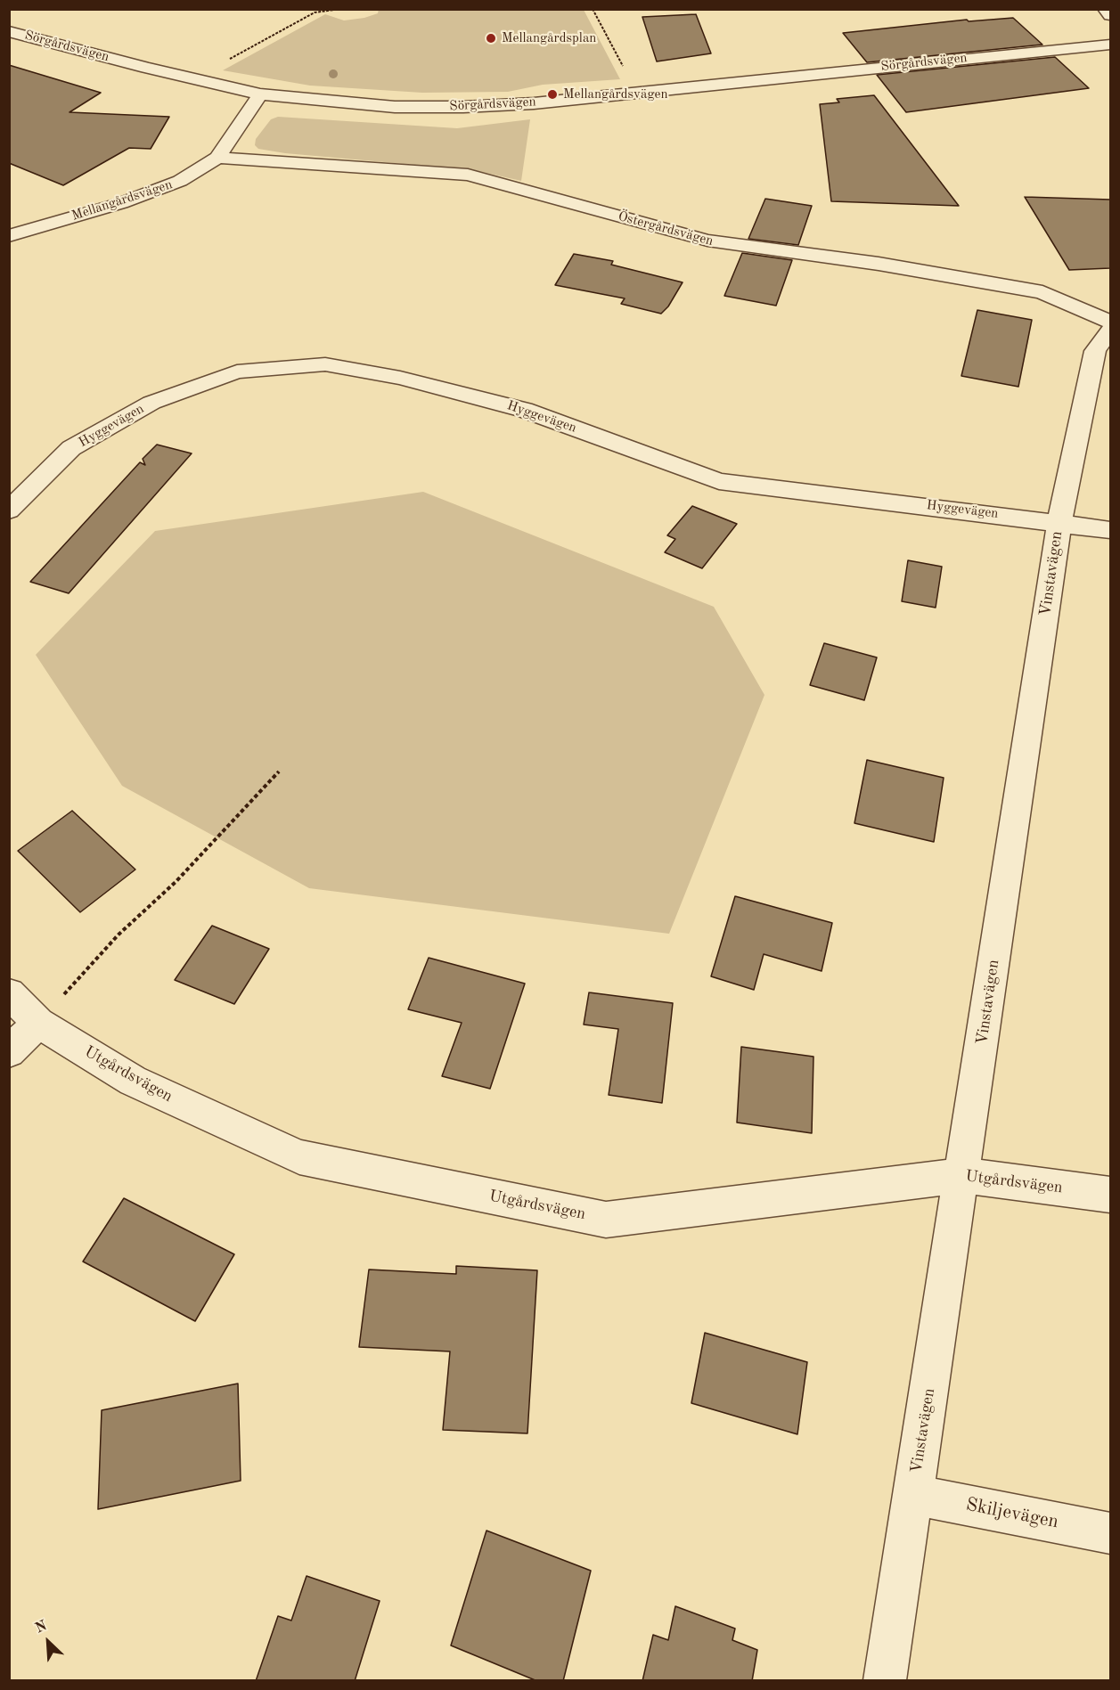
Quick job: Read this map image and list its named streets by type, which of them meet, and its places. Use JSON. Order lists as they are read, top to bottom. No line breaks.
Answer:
{"streets":{"street":["Sörgårdsvägen","Mellangårdsvägen","Östergårdsvägen","Hyggevägen","Vinstavägen","Utgårdsvägen","Skiljevägen"]},"crossings":[["Sörgårdsvägen","Mellangårdsvägen"],["Mellangårdsvägen","Östergårdsvägen"],["Hyggevägen","Vinstavägen"],["Vinstavägen","Utgårdsvägen"],["Vinstavägen","Skiljevägen"]],"places":["Mellangårdsplan","Mellangårdsvägen"],"north":"top left"}
